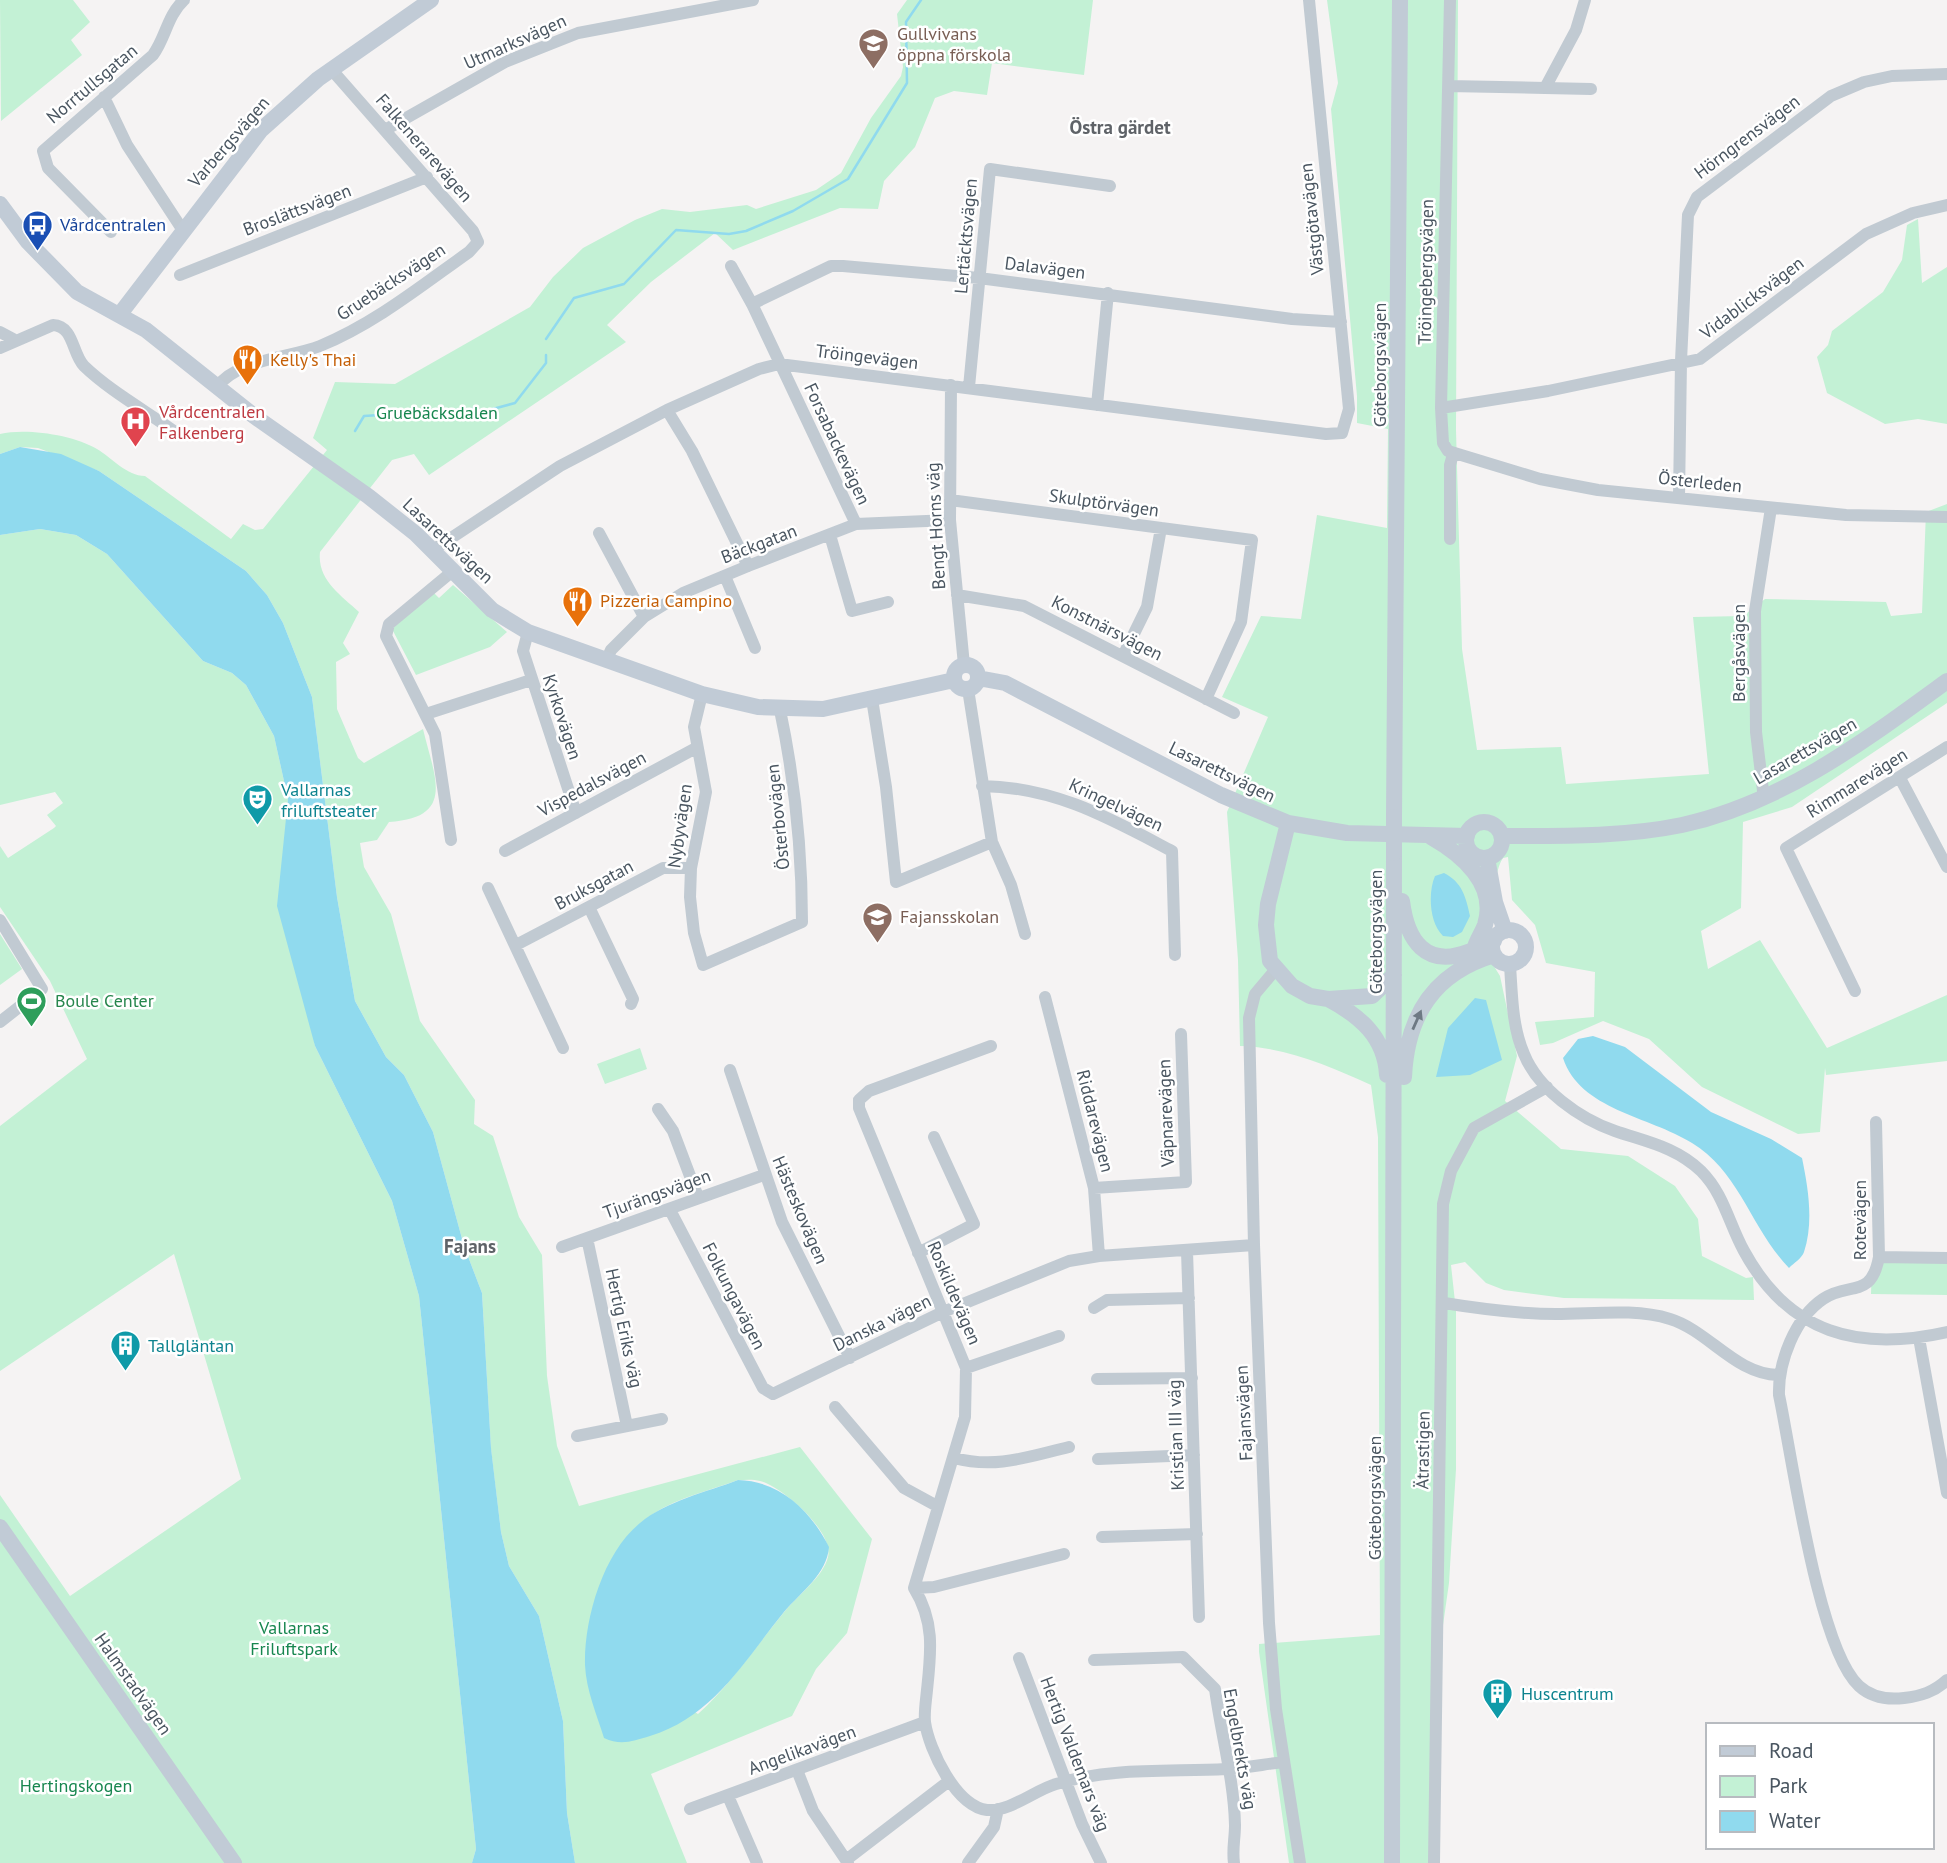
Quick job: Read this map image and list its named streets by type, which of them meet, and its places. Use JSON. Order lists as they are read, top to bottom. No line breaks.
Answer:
{"streets":{"main road":["Varbergsvägen","Göteborgsvägen","Lasarettsvägen","Halmstadvägen"],"street":["Utmarksvägen","Norrtullsgatan","Hörngrensvägen","Falkenerarevägen","Broslättsvägen","Västgötavägen","Lertäcktsvägen","Dalavägen","Tröingebergsvägen","Gruebäcksvägen","Vidablicksvägen","Tröingevägen","Forsabackevägen","Österleden","Skulptörvägen","Bengt Horns väg","Bäckgatan","Konstnärsvägen","Bergåsvägen","Kyrkovägen","Rimmarevägen","Vispedalsvägen","Kringelvägen","Österbovägen","Nybyvägen","Bruksgatan","Väpnarevägen","Riddarevägen","Tjurängsvägen","Hästeskovägen","Rotevägen","Roskildevägen","Folkungavägen","Danska vägen","Hertig Eriks väg","Fajansvägen","Kristian III väg","Ätrastigen","Engelbrekts väg","Angelikavägen","Hertig Valdemars väg"]},"crossings":[["Utmarksvägen","Falkenerarevägen"],["Hörngrensvägen","Vidablicksvägen"],["Hörngrensvägen","Österleden"],["Varbergsvägen","Falkenerarevägen"],["Varbergsvägen","Lasarettsvägen"],["Falkenerarevägen","Broslättsvägen"],["Falkenerarevägen","Gruebäcksvägen"],["Västgötavägen","Dalavägen"],["Västgötavägen","Tröingevägen"],["Lertäcktsvägen","Dalavägen"],["Lertäcktsvägen","Tröingevägen"],["Dalavägen","Forsabackevägen"],["Tröingebergsvägen","Vidablicksvägen"],["Tröingebergsvägen","Österleden"],["Gruebäcksvägen","Lasarettsvägen"],["Tröingevägen","Forsabackevägen"],["Tröingevägen","Bengt Horns väg"],["Tröingevägen","Lasarettsvägen"],["Forsabackevägen","Bäckgatan"],["Österleden","Bergåsvägen"],["Skulptörvägen","Bengt Horns väg"],["Skulptörvägen","Konstnärsvägen"],["Bengt Horns väg","Bäckgatan"],["Bengt Horns väg","Konstnärsvägen"],["Lasarettsvägen","Bäckgatan"],["Lasarettsvägen","Bergåsvägen"],["Lasarettsvägen","Kyrkovägen"],["Lasarettsvägen","Österbovägen"],["Lasarettsvägen","Nybyvägen"],["Kyrkovägen","Vispedalsvägen"],["Vispedalsvägen","Nybyvägen"],["Österbovägen","Nybyvägen"],["Nybyvägen","Bruksgatan"],["Väpnarevägen","Riddarevägen"],["Riddarevägen","Danska vägen"],["Tjurängsvägen","Hästeskovägen"],["Tjurängsvägen","Folkungavägen"],["Tjurängsvägen","Hertig Eriks väg"],["Hästeskovägen","Danska vägen"],["Roskildevägen","Danska vägen"],["Folkungavägen","Danska vägen"],["Danska vägen","Fajansvägen"],["Danska vägen","Kristian III väg"]],"districts":["Östra gärdet","Fajans"],"parks":["Gruebäcksdalen","Vallarnas Friluftspark","Hertingskogen"],"places":{"school or university":["Gullvivans öppna förskola","Fajansskolan"],"bus stop":["Vårdcentralen"],"restaurant":["Kelly's Thai","Pizzeria Campino"],"hospital":["Vårdcentralen Falkenberg"],"theatre":["Vallarnas friluftsteater"],"sports":["Boule Center"],"building":["Tallgläntan","Huscentrum"]},"legend":["Road","Park","Water"]}
